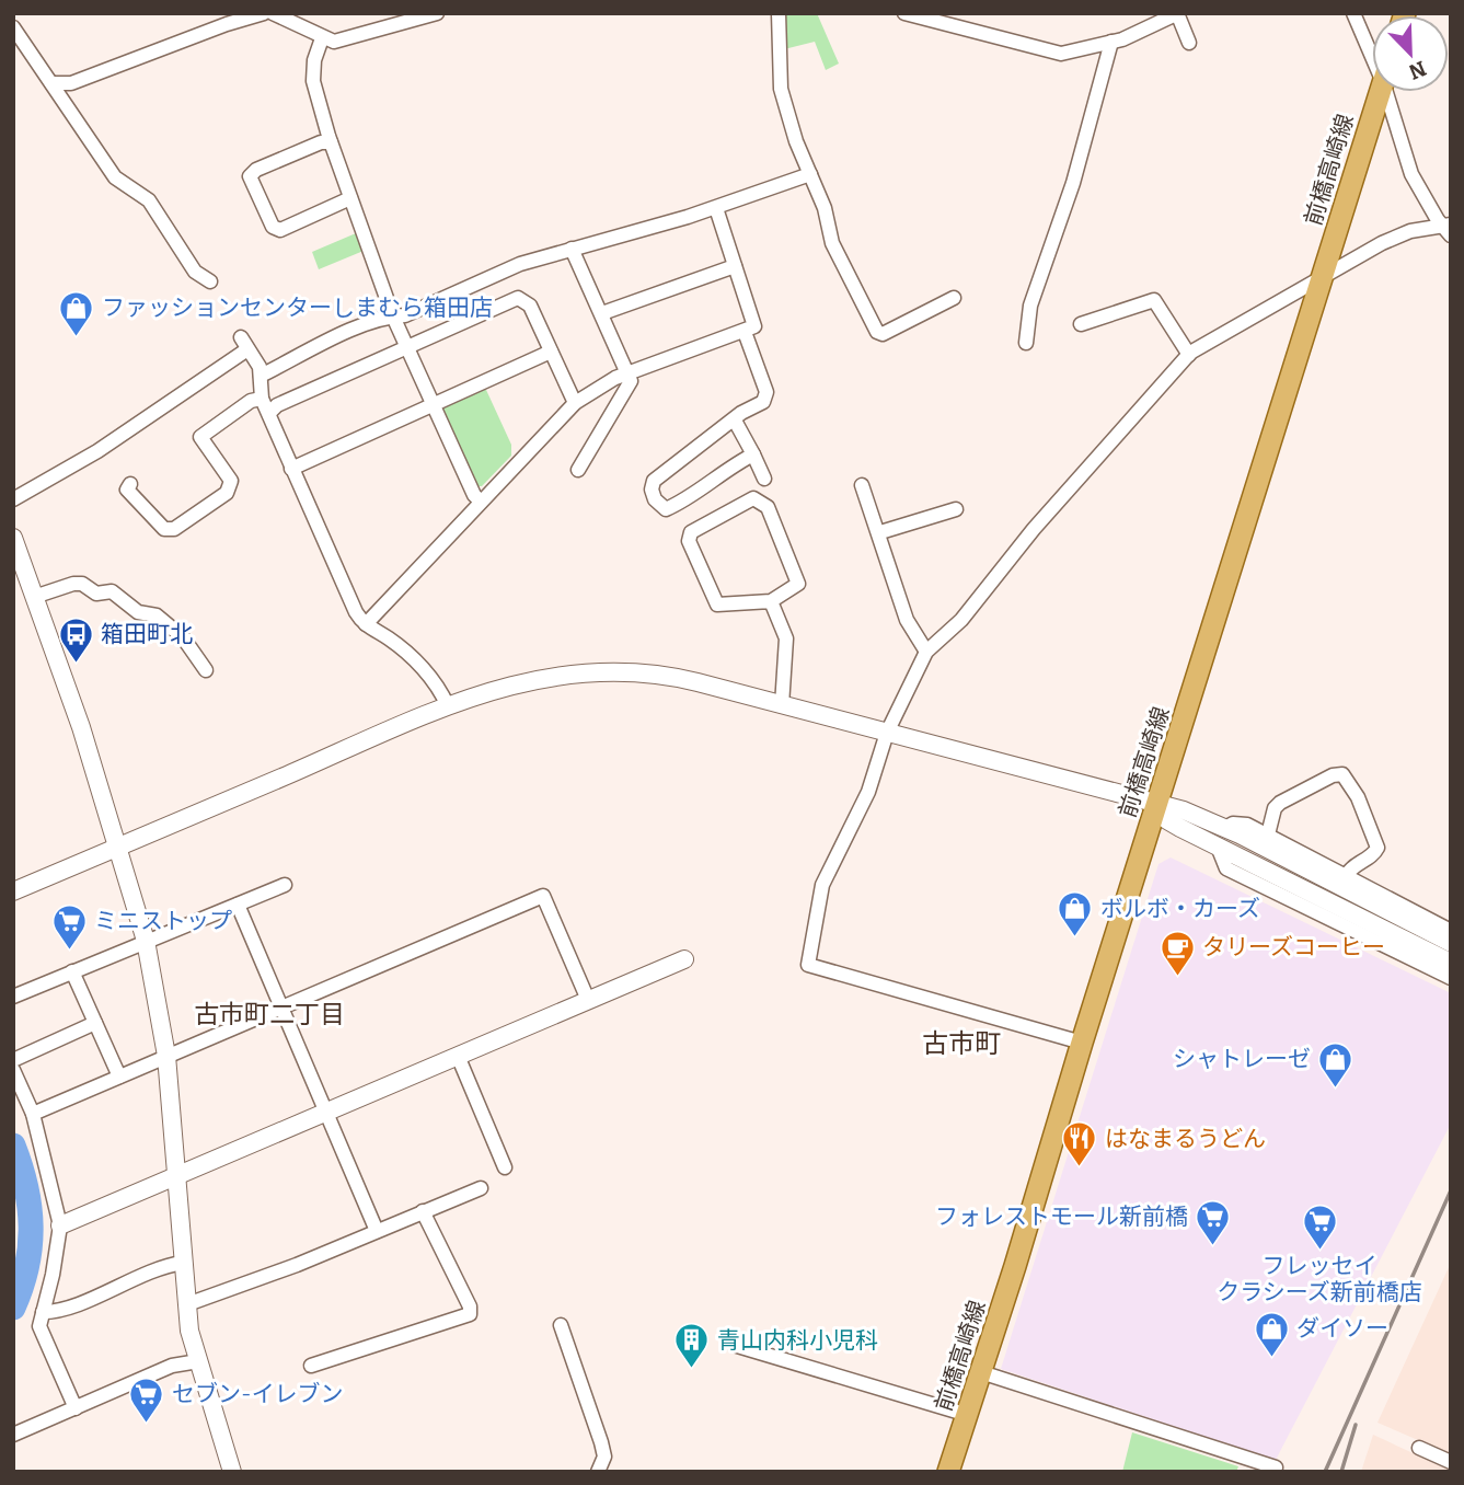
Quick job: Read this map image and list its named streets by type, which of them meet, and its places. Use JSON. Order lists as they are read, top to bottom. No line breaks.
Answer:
{"streets":{"main road":["前橋高崎線"]},"districts":["古市町二丁目","古市町"],"places":{"shop":["ファッションセンターしまむら箱田店","ボルボ・カーズ","シャトレーゼ","ダイソー"],"bus stop":["箱田町北"],"supermarket":["ミニストップ","フォレストモール新前橋","フレッセイ クラシーズ新前橋店","セブン-イレブン"],"cafe":["タリーズコーヒー"],"restaurant":["はなまるうどん"],"building":["青山内科小児科"]},"north":"bottom right"}
